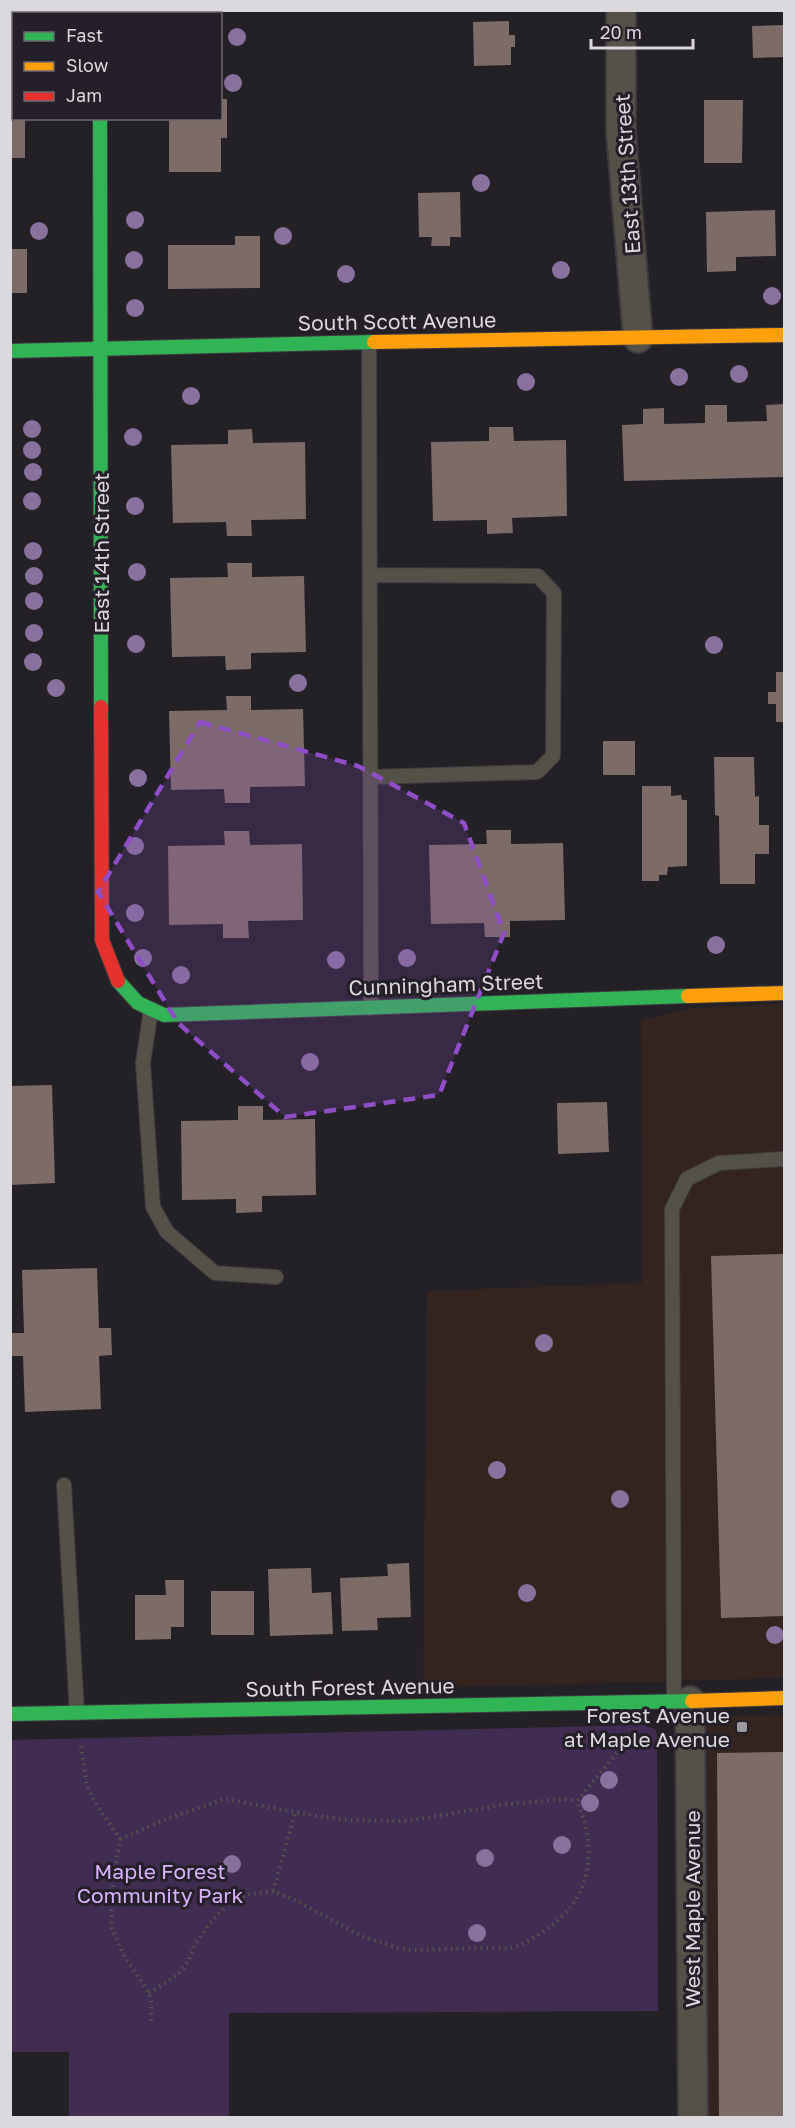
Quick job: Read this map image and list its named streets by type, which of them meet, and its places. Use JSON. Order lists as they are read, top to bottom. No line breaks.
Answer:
{"streets":{"street":["East 13th Street","South Scott Avenue","East 14th Street","Cunningham Street","South Forest Avenue","West Maple Avenue"]},"crossings":[["East 13th Street","South Scott Avenue"],["South Scott Avenue","East 14th Street"],["East 14th Street","Cunningham Street"],["South Forest Avenue","West Maple Avenue"]],"parks":["Maple Forest Community Park"],"places":{"transit":["Forest Avenue at Maple Avenue"]},"legend":["Fast","Slow","Jam"],"scale_bar":"20 m"}
